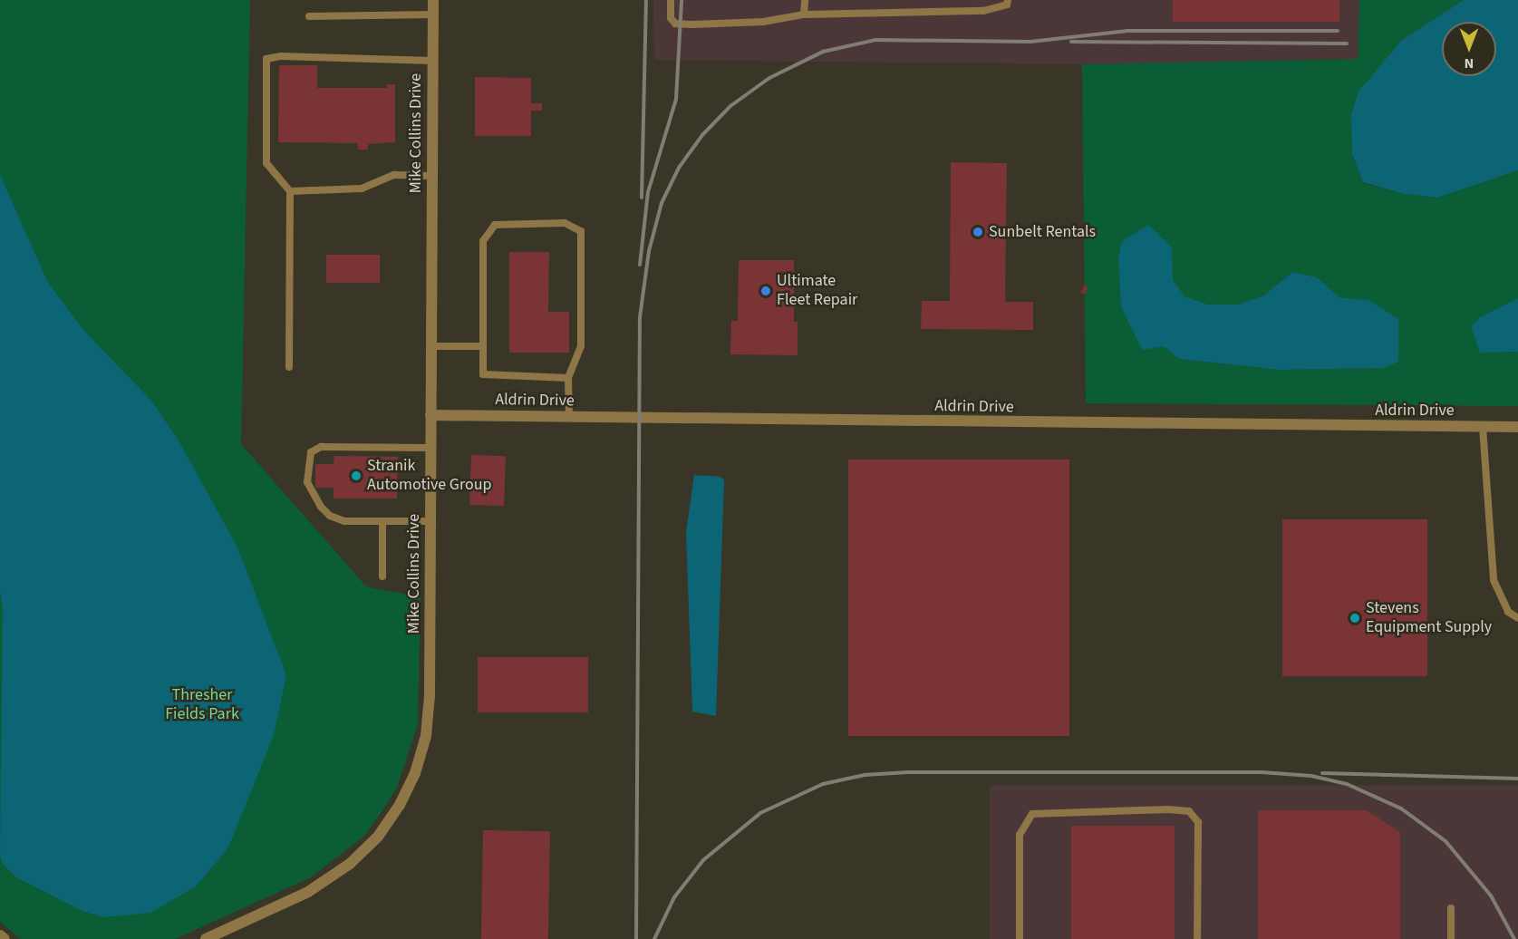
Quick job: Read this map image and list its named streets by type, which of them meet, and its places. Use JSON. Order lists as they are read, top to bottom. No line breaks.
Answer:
{"streets":{"street":["Mike Collins Drive","Aldrin Drive"]},"crossings":[["Mike Collins Drive","Aldrin Drive"]],"parks":["Thresher Fields Park"],"places":["Sunbelt Rentals","Ultimate Fleet Repair","Stranik Automotive Group","Stevens Equipment Supply"],"north":"bottom"}
